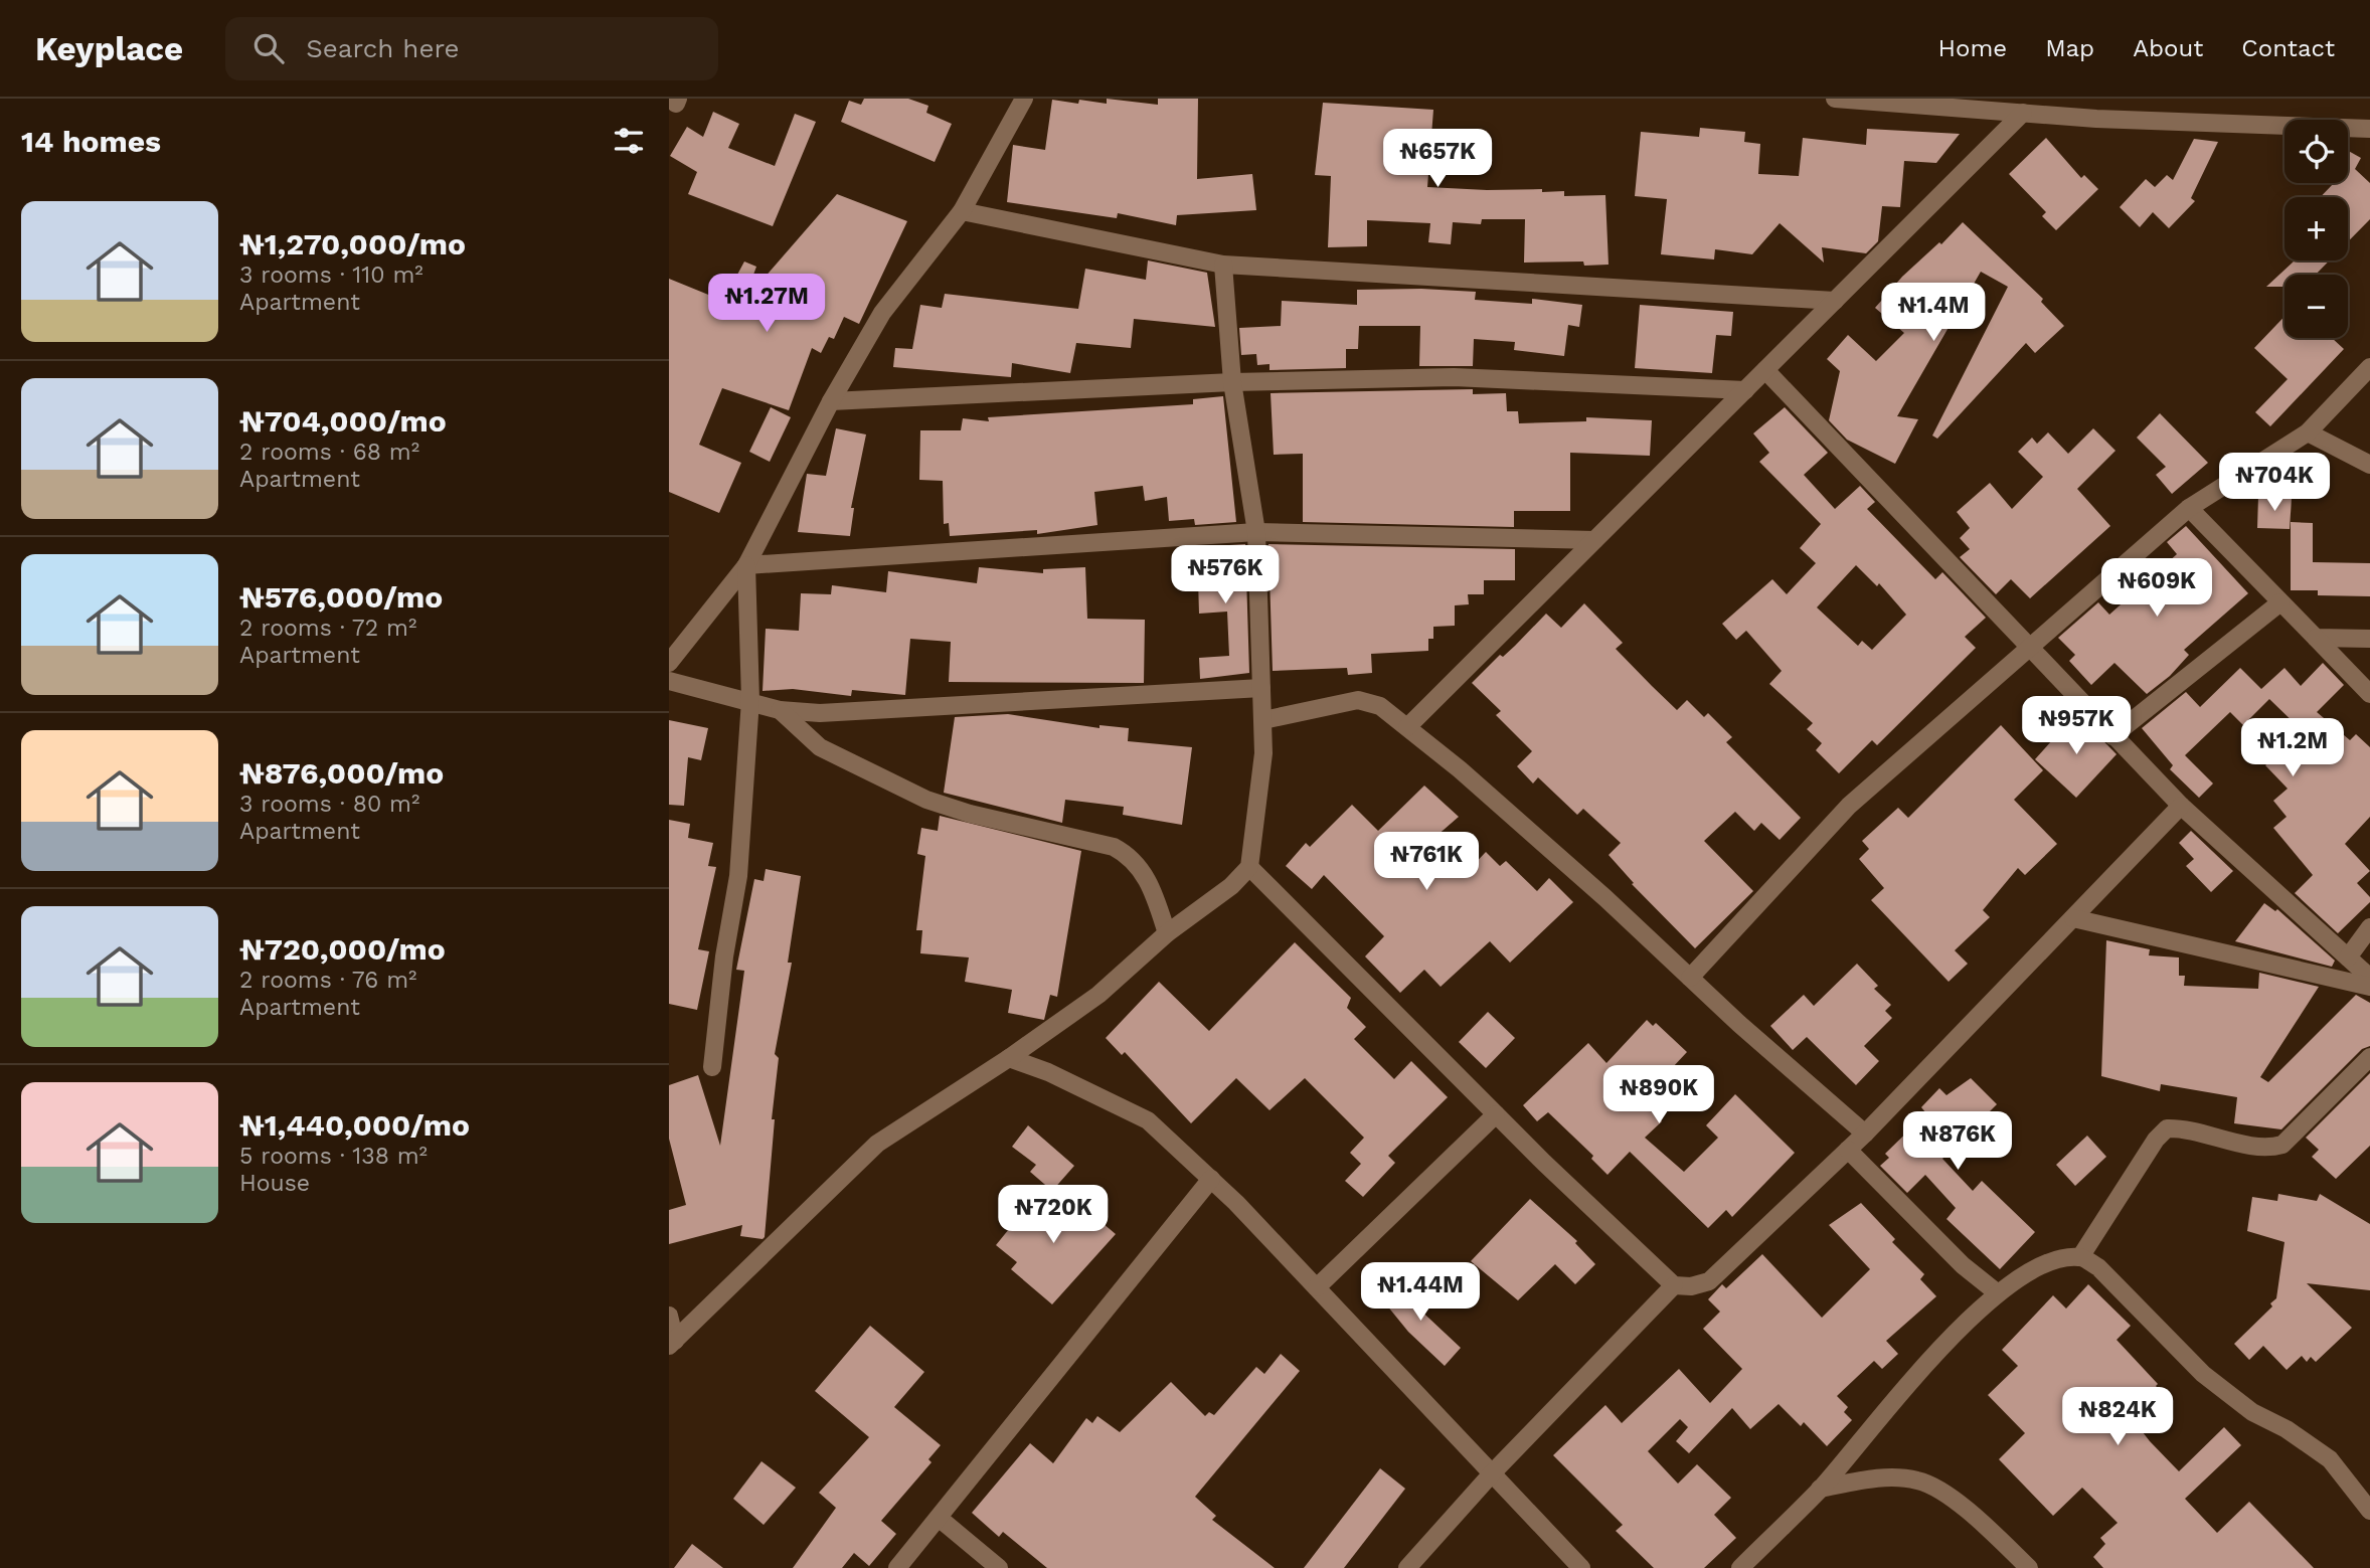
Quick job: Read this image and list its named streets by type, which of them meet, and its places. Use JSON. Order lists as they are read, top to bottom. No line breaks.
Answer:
{"page":{"header":"Keyplace","search":"Search here","nav":["Home","Map","About","Contact"],"heading":"14 homes","map_buttons":["+","−"],"price":["₦657K","₦1.27M","₦1.4M","₦704K","₦576K","₦609K","₦957K","₦1.2M","₦761K","₦890K","₦876K","₦720K","₦1.44M","₦824K"],"list":[{"name":"₦1,270,000/mo","note":"3 rooms · 110 m² · Apartment"},{"name":"₦704,000/mo","note":"2 rooms · 68 m² · Apartment"},{"name":"₦576,000/mo","note":"2 rooms · 72 m² · Apartment"},{"name":"₦876,000/mo","note":"3 rooms · 80 m² · Apartment"},{"name":"₦720,000/mo","note":"2 rooms · 76 m² · Apartment"},{"name":"₦1,440,000/mo","note":"5 rooms · 138 m² · House"}]}}
